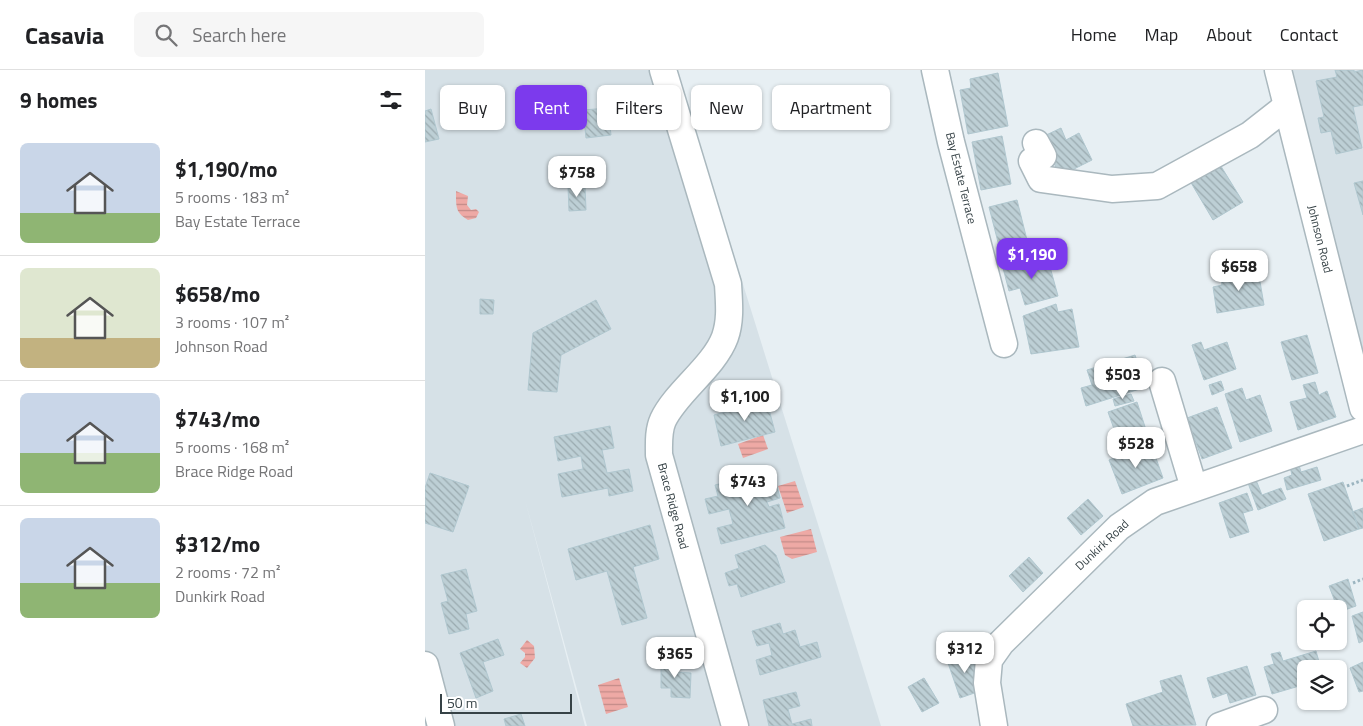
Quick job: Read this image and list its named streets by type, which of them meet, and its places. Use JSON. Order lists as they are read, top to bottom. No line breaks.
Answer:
{"streets":{"street":["Bay Estate Terrace","Johnson Road","Brace Ridge Road","Dunkirk Road"]},"scale_bar":"50 m","page":{"header":"Casavia","search":"Search here","nav":["Home","Map","About","Contact"],"heading":"9 homes","chip":["Buy","Rent","Filters","New","Apartment"],"list":[{"name":"$1,190/mo","note":"5 rooms · 183 m² · Bay Estate Terrace"},{"name":"$658/mo","note":"3 rooms · 107 m² · Johnson Road"},{"name":"$743/mo","note":"5 rooms · 168 m² · Brace Ridge Road"},{"name":"$312/mo","note":"2 rooms · 72 m² · Dunkirk Road"}],"price":["$758","$1,190","$658","$503","$1,100","$528","$743","$312","$365"],"scale":"50 m"}}
